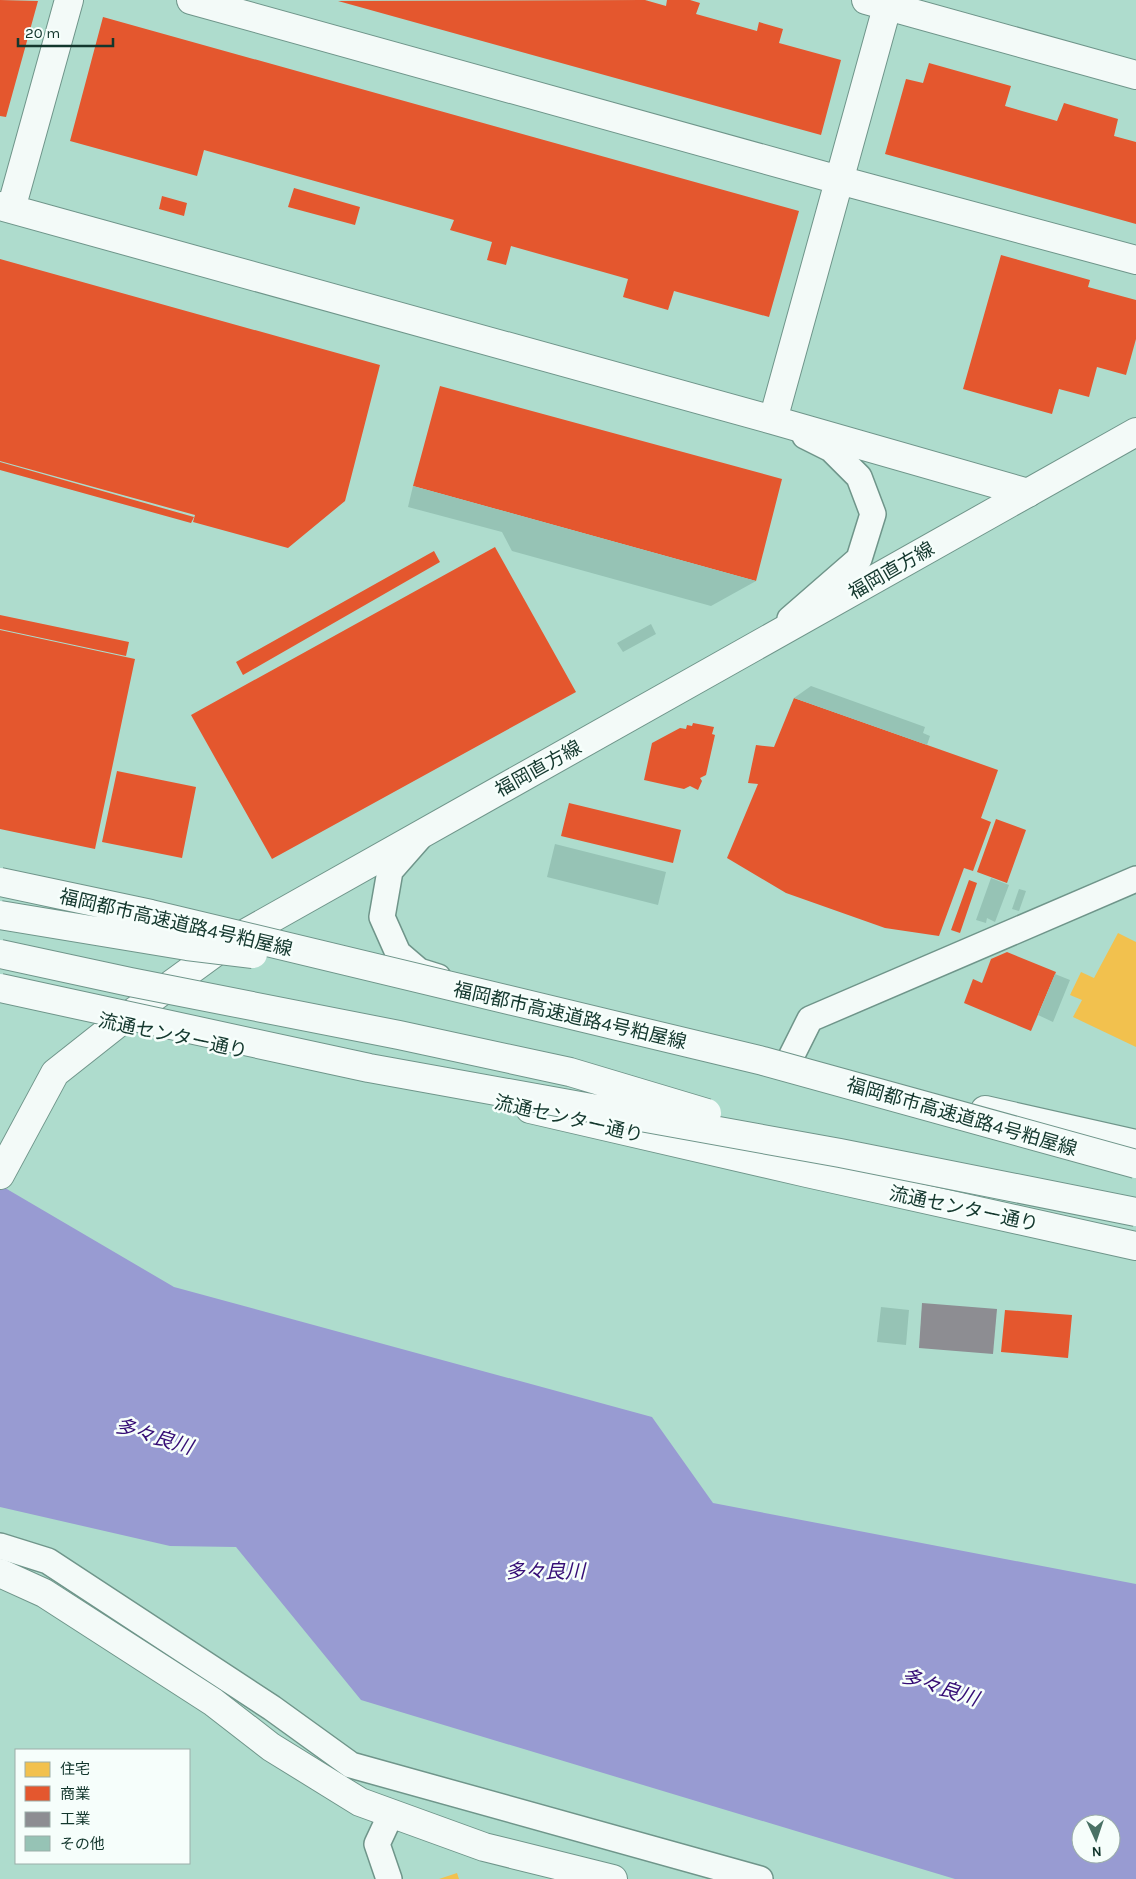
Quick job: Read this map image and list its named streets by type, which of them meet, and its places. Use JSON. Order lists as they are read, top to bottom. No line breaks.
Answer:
{"streets":{"main road":["福岡直方線","福岡都市高速道路4号粕屋線","流通センター通り"]},"crossings":[["福岡直方線","流通センター通り"]],"water":["多々良川"],"legend":["住宅","商業","工業","その他"],"scale_bar":"20 m","north":"bottom"}
